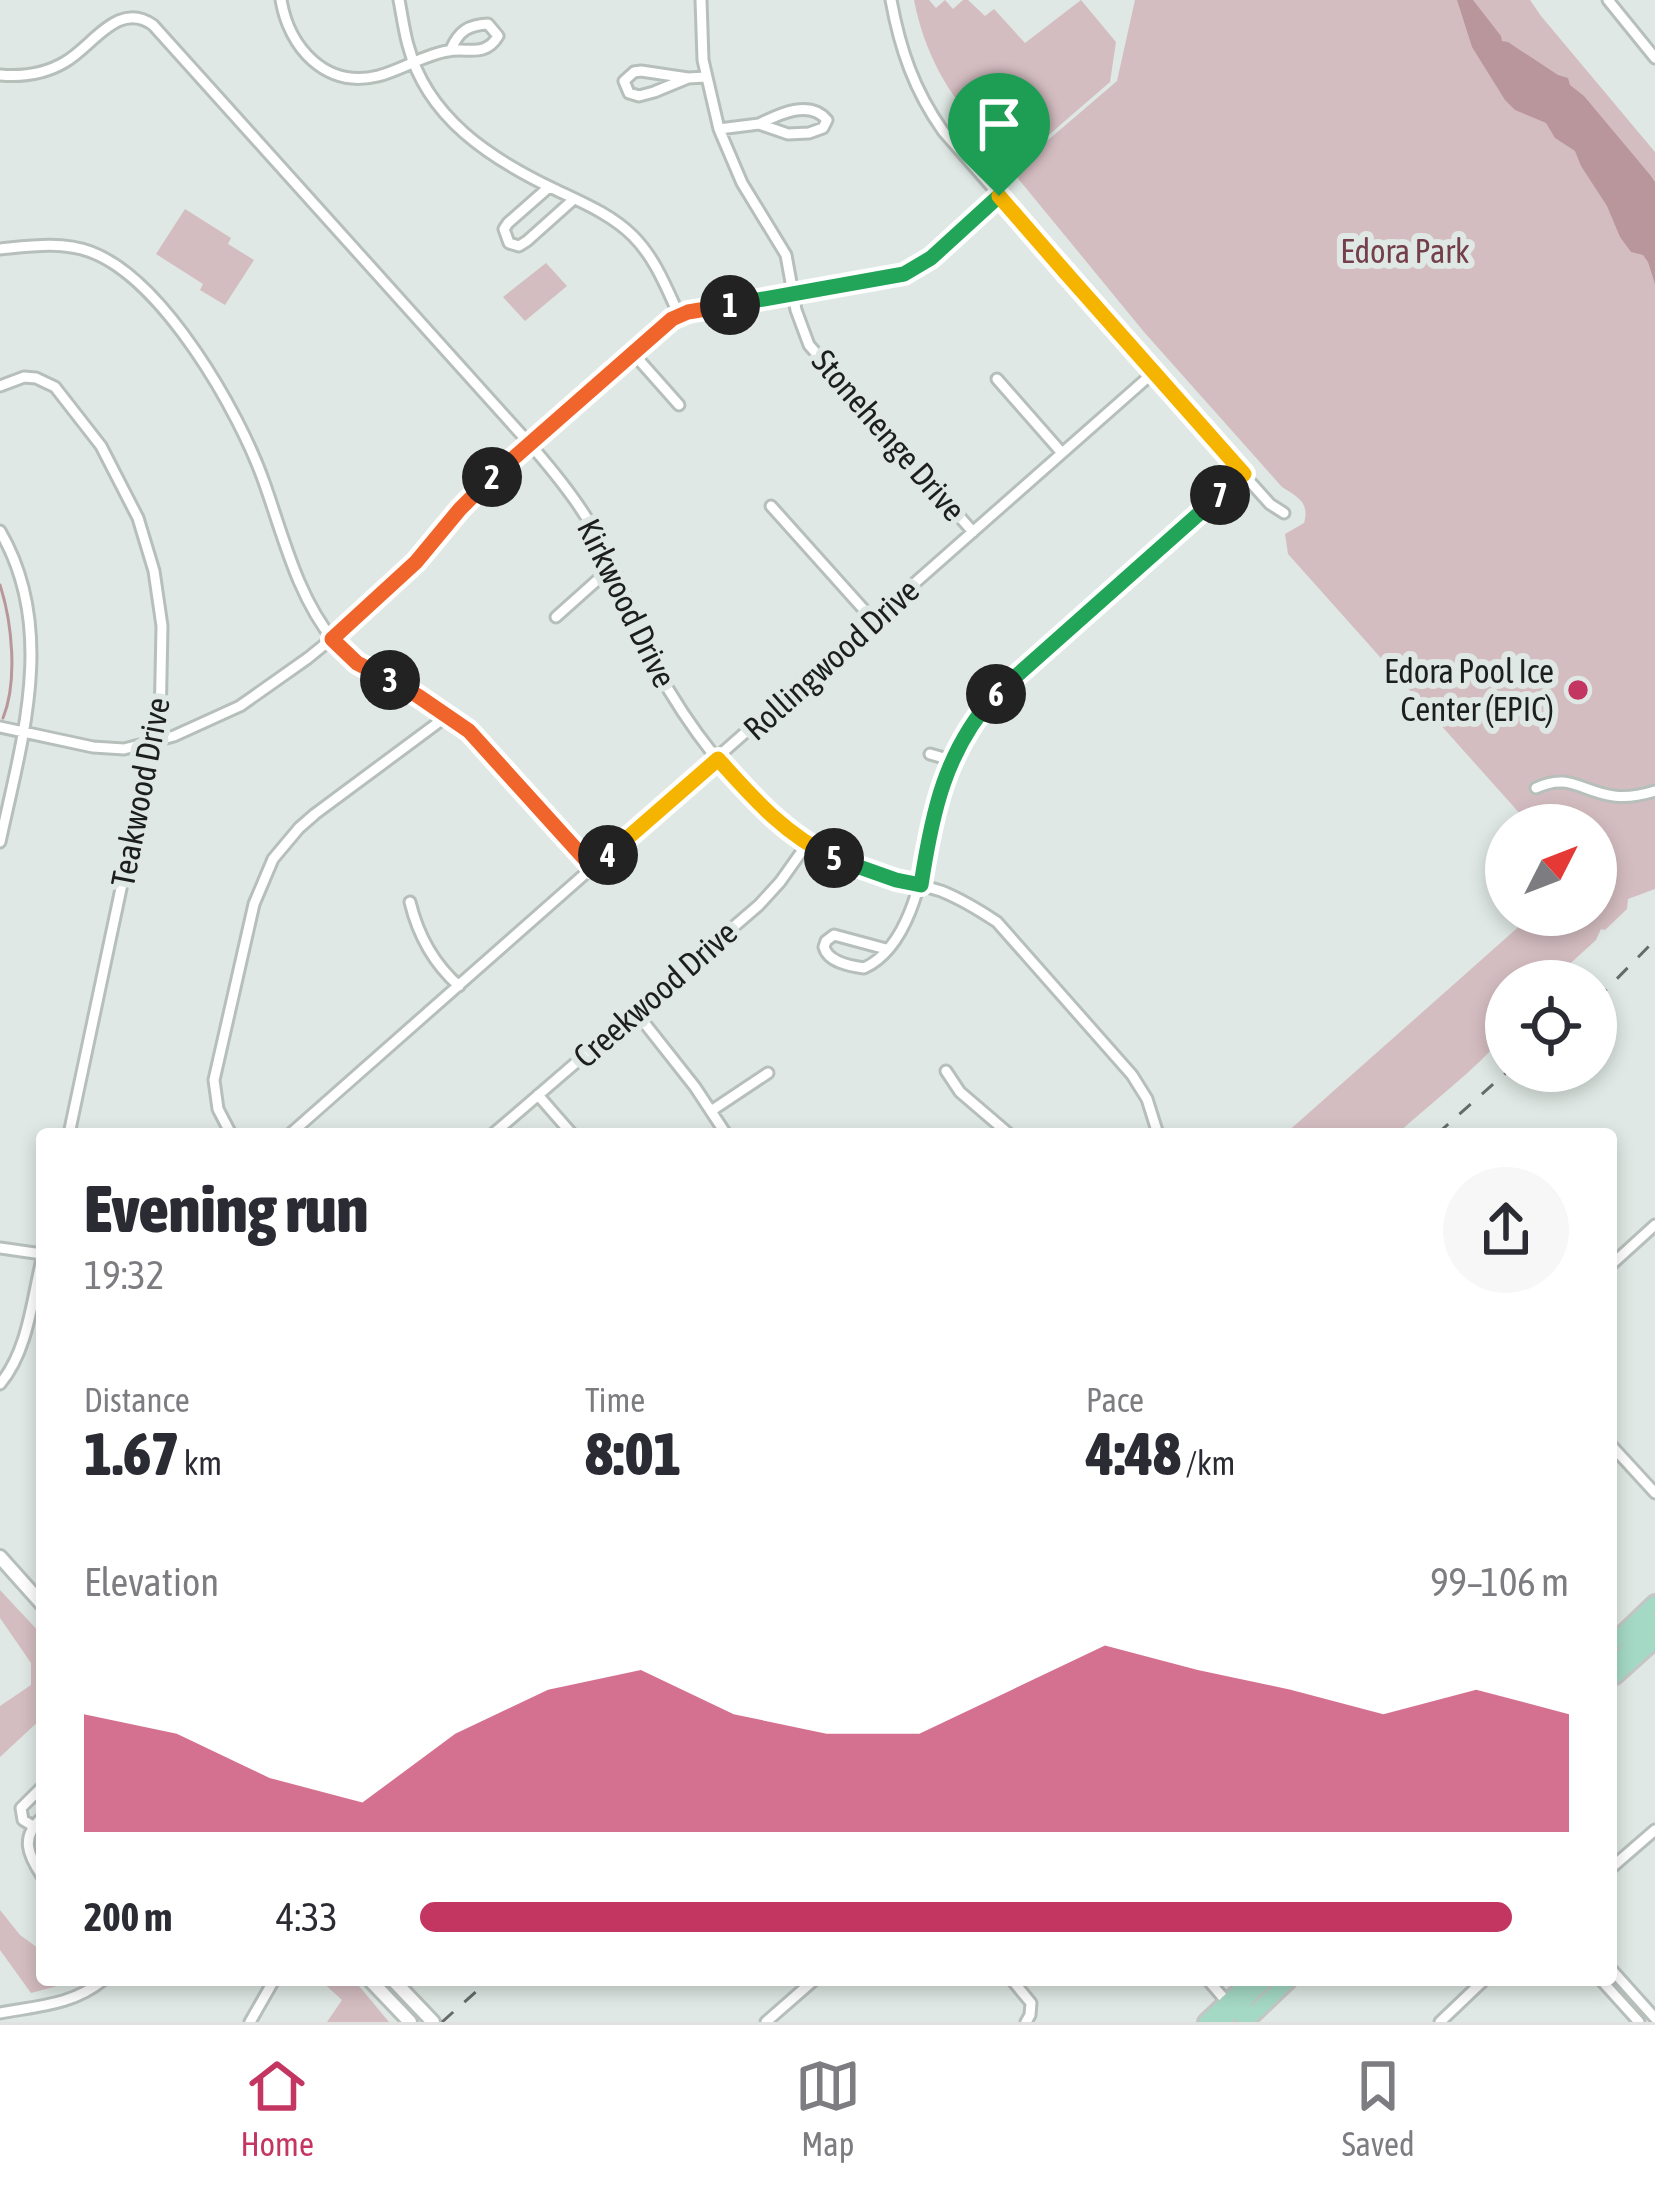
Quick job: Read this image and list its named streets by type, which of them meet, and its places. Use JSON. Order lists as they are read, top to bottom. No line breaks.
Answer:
{"streets":{"street":["Stonehenge Drive","Kirkwood Drive","Rollingwood Drive","Teakwood Drive","Creekwood Drive"]},"crossings":[["Stonehenge Drive","Rollingwood Drive"],["Kirkwood Drive","Rollingwood Drive"],["Kirkwood Drive","Creekwood Drive"]],"parks":["Edora Park"],"places":["Edora Pool Ice Center (EPIC)"],"north":"top right","page":{"pins":["1","2","7","3","6","4","5"],"heading":["Evening run","19:32"],"stats":[["Distance","1.67 km"],["Time","8:01"],["Pace","4:48 /km"]],"chart":["Elevation","99–106 m"],"list":[{"name":"200 m","note":"4:33"}],"tabs":["Home","Map","Saved"]}}
